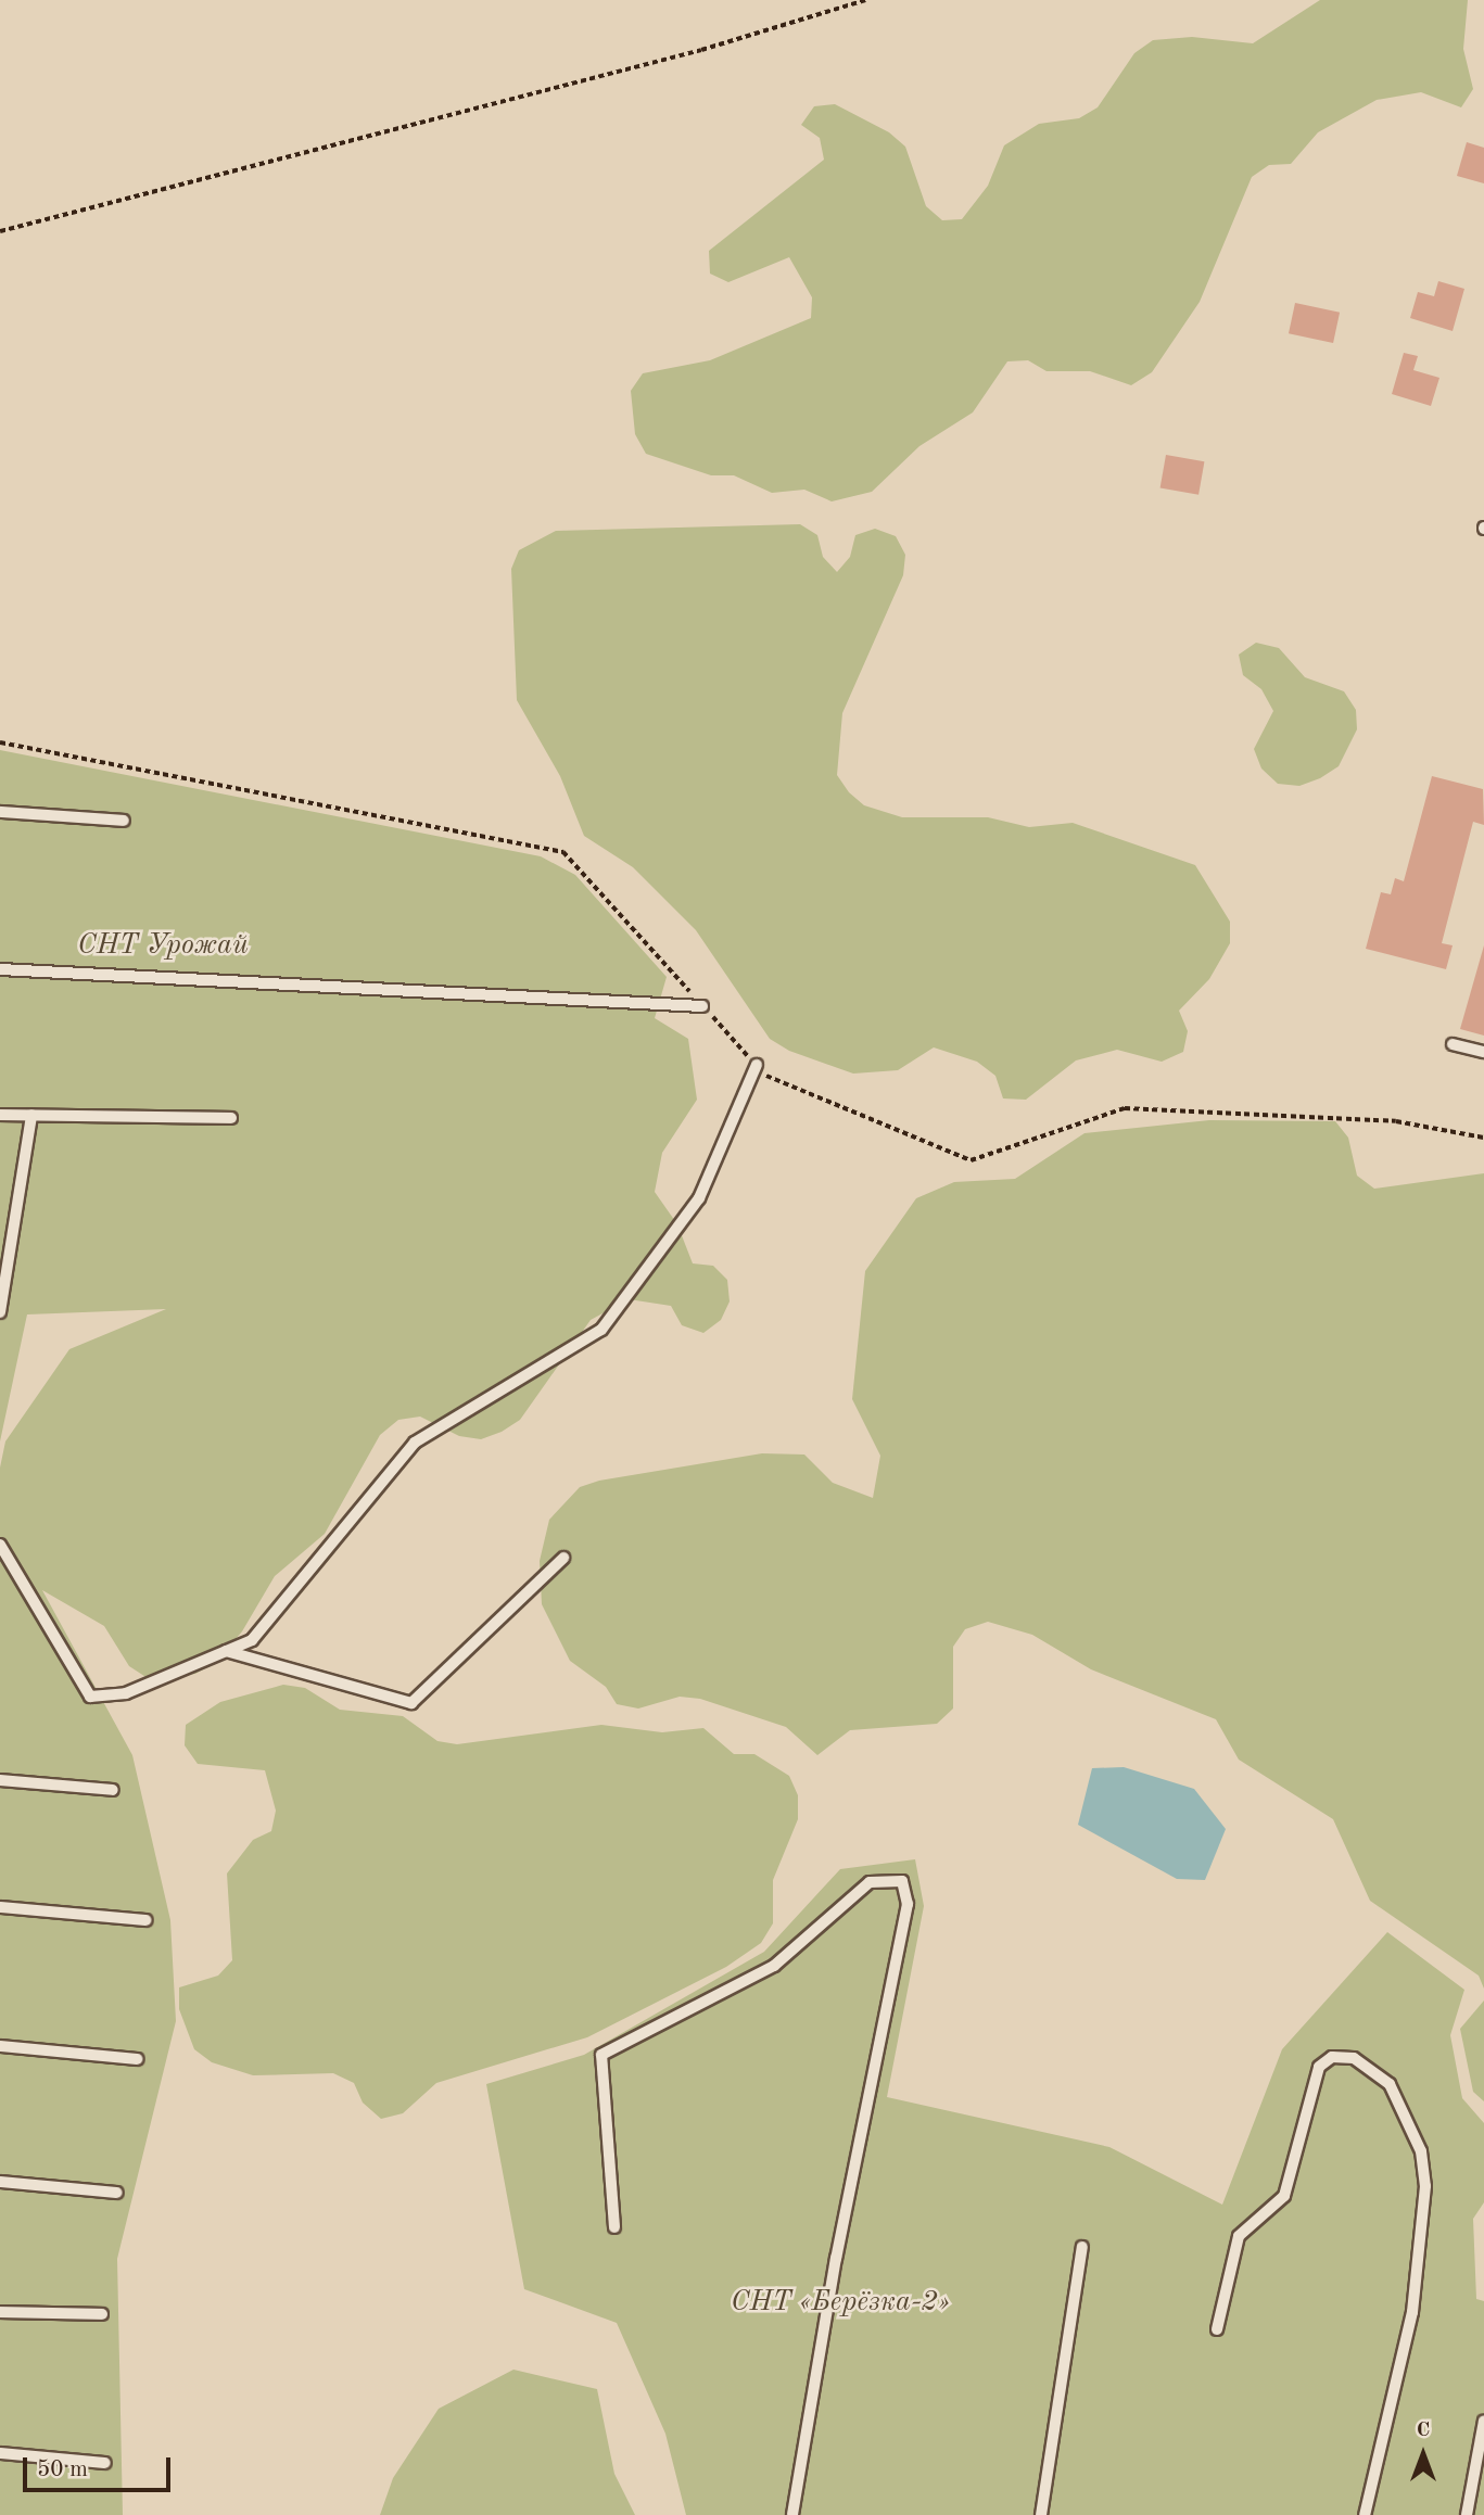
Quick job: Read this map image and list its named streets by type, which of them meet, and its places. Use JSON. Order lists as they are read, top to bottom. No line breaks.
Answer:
{"parks":["СНТ Урожай","СНТ «Берёзка-2»"],"scale_bar":"50 m","north":"top"}
